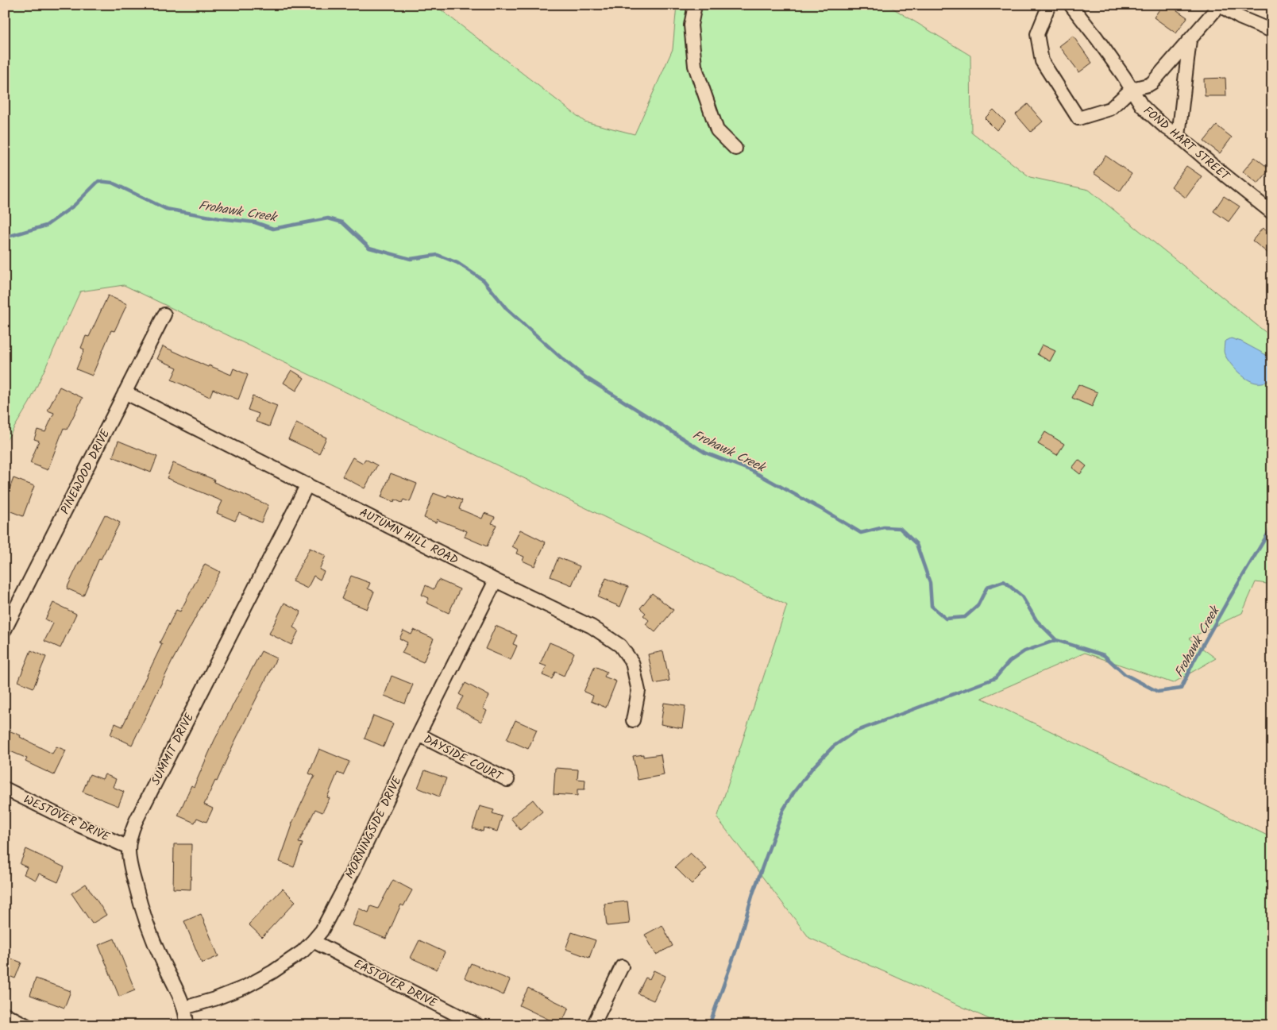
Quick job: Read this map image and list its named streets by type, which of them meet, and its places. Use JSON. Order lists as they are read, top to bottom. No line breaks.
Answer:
{"streets":{"street":["FOND HART STREET","PINEWOOD DRIVE","AUTUMN HILL ROAD","SUMMIT DRIVE","DAYSIDE COURT","WESTOVER DRIVE","MORNINGSIDE DRIVE","EASTOVER DRIVE"]},"crossings":[["PINEWOOD DRIVE","AUTUMN HILL ROAD"],["AUTUMN HILL ROAD","SUMMIT DRIVE"],["AUTUMN HILL ROAD","MORNINGSIDE DRIVE"],["SUMMIT DRIVE","WESTOVER DRIVE"],["SUMMIT DRIVE","MORNINGSIDE DRIVE"],["DAYSIDE COURT","MORNINGSIDE DRIVE"],["MORNINGSIDE DRIVE","EASTOVER DRIVE"]],"water":["Frohawk Creek"]}
